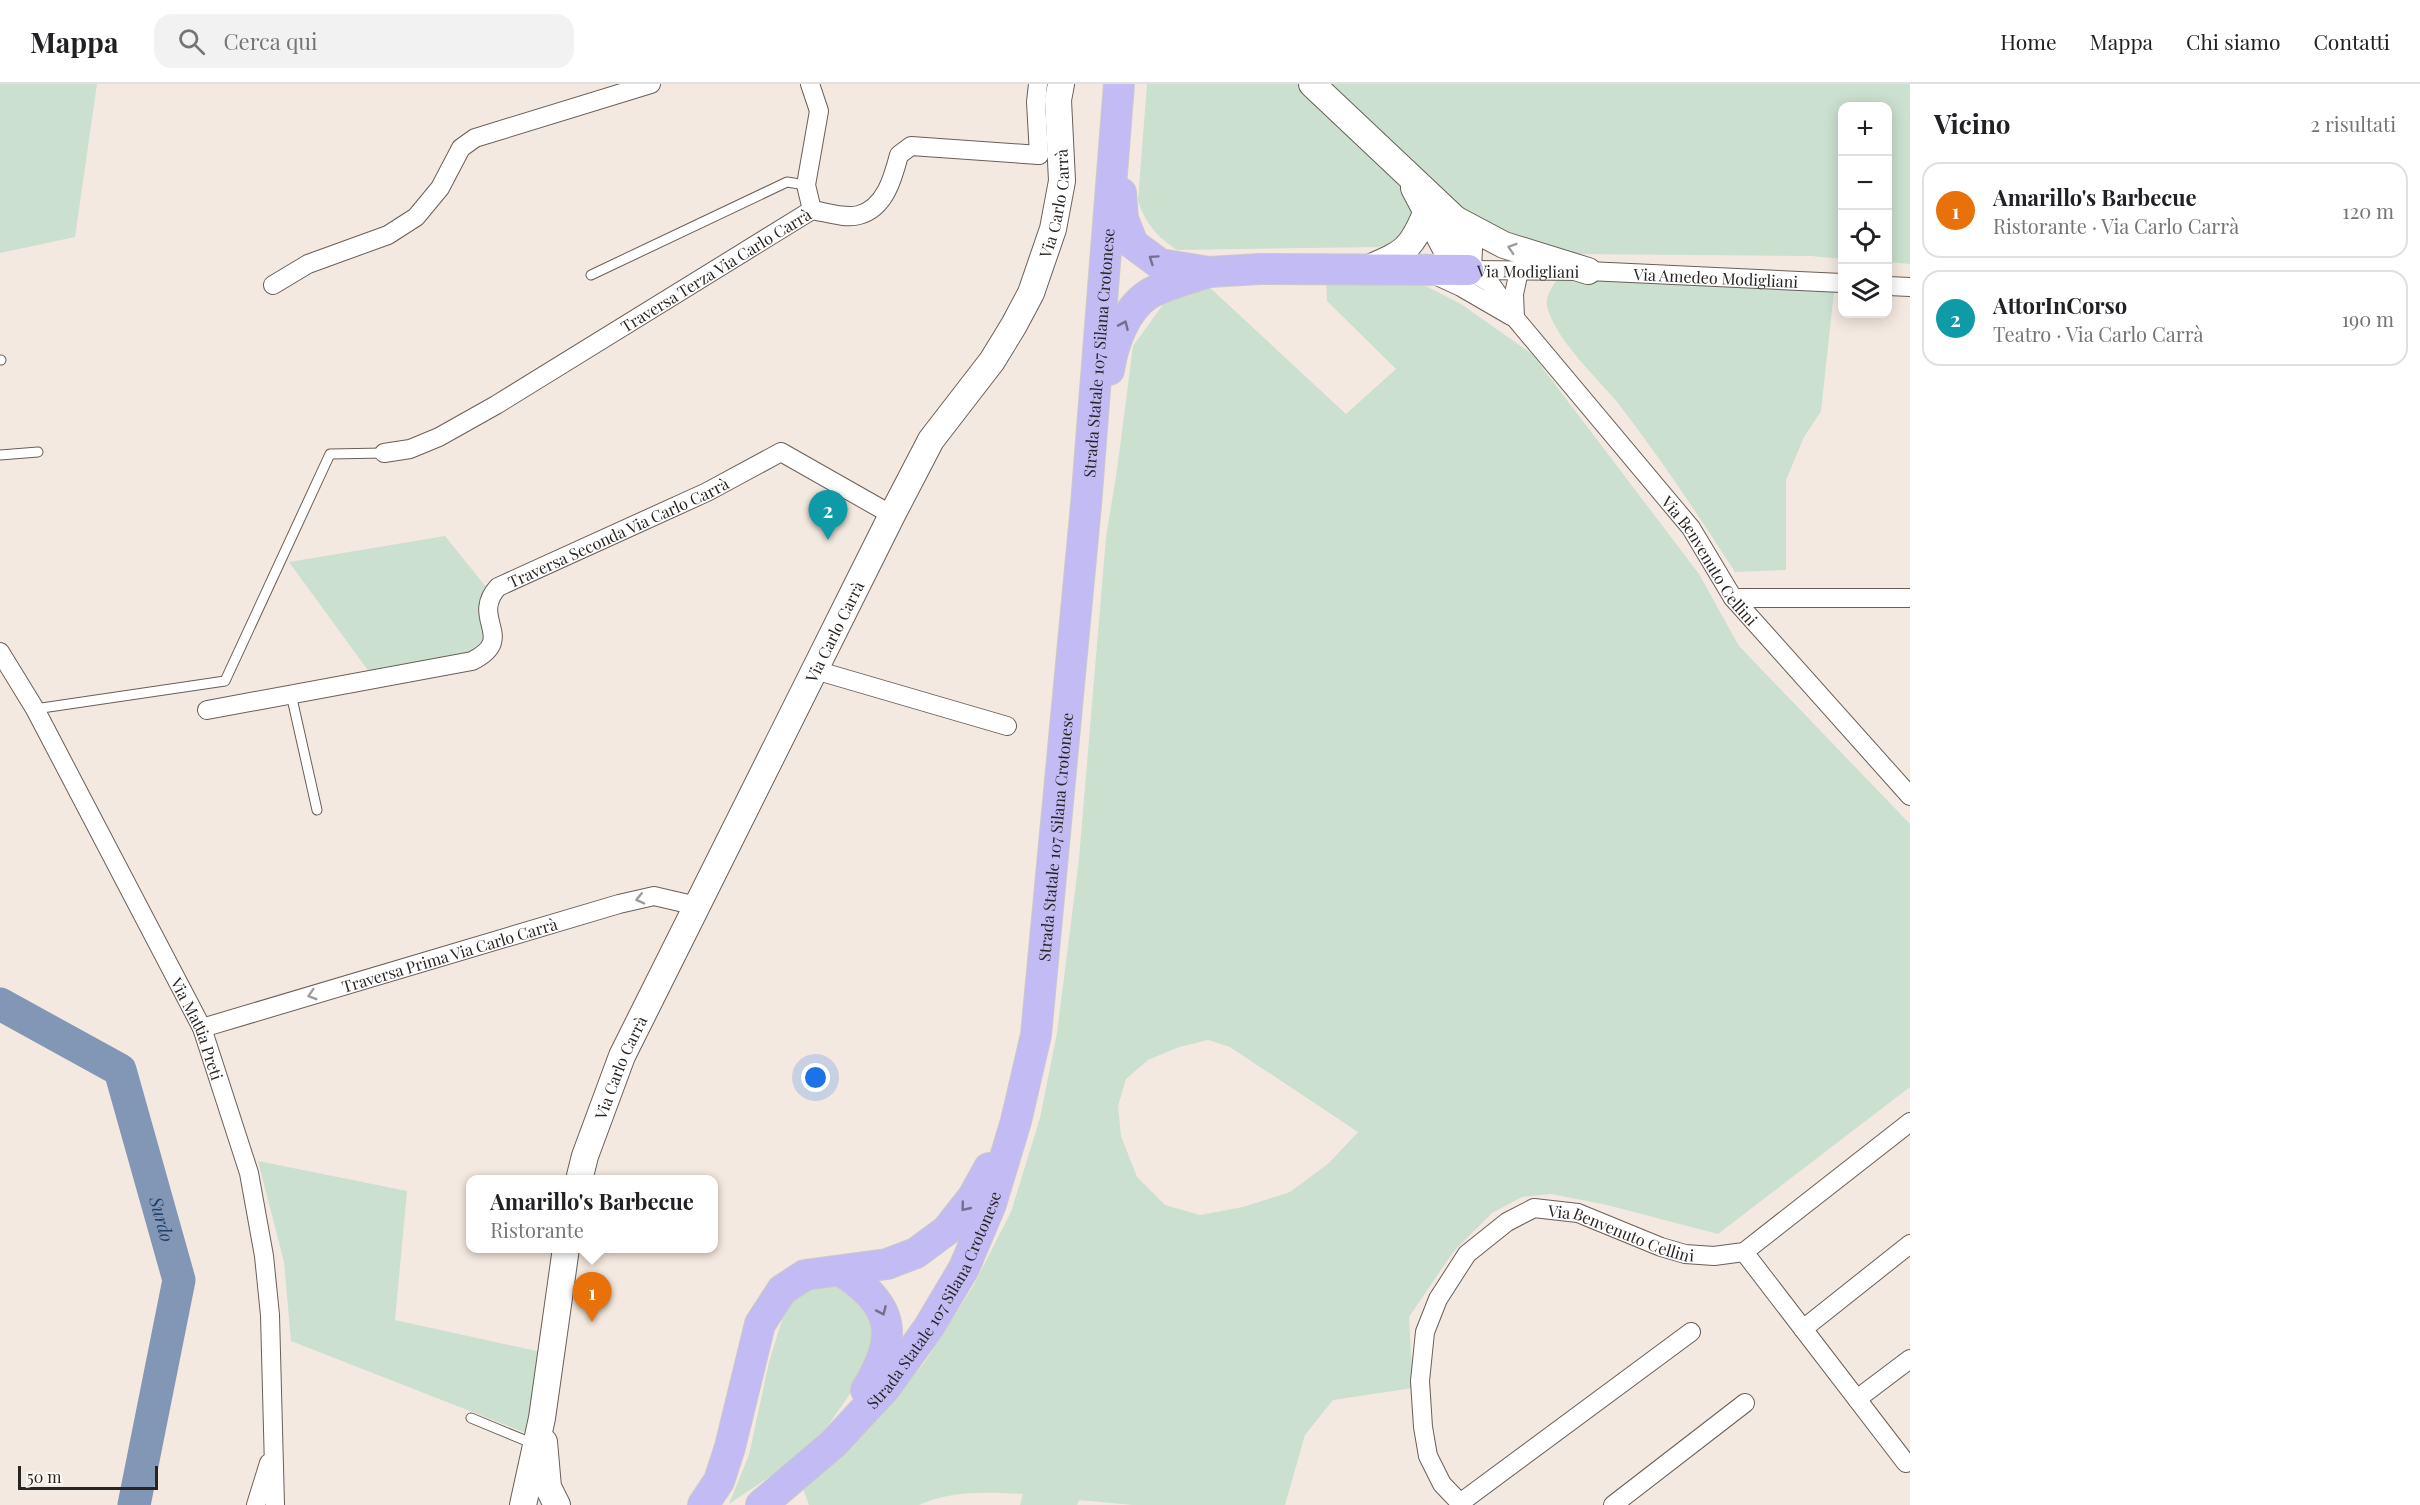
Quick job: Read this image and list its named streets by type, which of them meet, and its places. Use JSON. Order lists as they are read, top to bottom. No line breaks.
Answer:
{"streets":{"highway":["Strada Statale 107 Silana Crotonese"],"main road":["Via Carlo Carrà"],"street":["Via Modigliani","Traversa Terza Via Carlo Carrà","Via Amedeo Modigliani","Traversa Seconda Via Carlo Carrà","Via Benvenuto Cellini","Traversa Prima Via Carlo Carrà","Via Mattia Preti"]},"crossings":[["Via Carlo Carrà","Traversa Terza Via Carlo Carrà"],["Via Carlo Carrà","Traversa Seconda Via Carlo Carrà"],["Via Carlo Carrà","Traversa Prima Via Carlo Carrà"],["Via Modigliani","Via Amedeo Modigliani"],["Via Modigliani","Via Benvenuto Cellini"],["Traversa Prima Via Carlo Carrà","Via Mattia Preti"]],"one_way":["Traversa Prima Via Carlo Carrà"],"water":["Surdo"],"scale_bar":"50 m","page":{"header":"Mappa","search":"Cerca qui","nav":["Home","Mappa","Chi siamo","Contatti"],"heading":["Vicino","2 risultati"],"map_buttons":["+","−"],"list":[{"mark":"1","name":"Amarillo's Barbecue","note":"Ristorante · Via Carlo Carrà","value":"120 m"},{"mark":"2","name":"AttorInCorso","note":"Teatro · Via Carlo Carrà","value":"190 m"}],"pins":["2","1"],"popup":["Amarillo's Barbecue","Ristorante"],"scale":"50 m"}}
